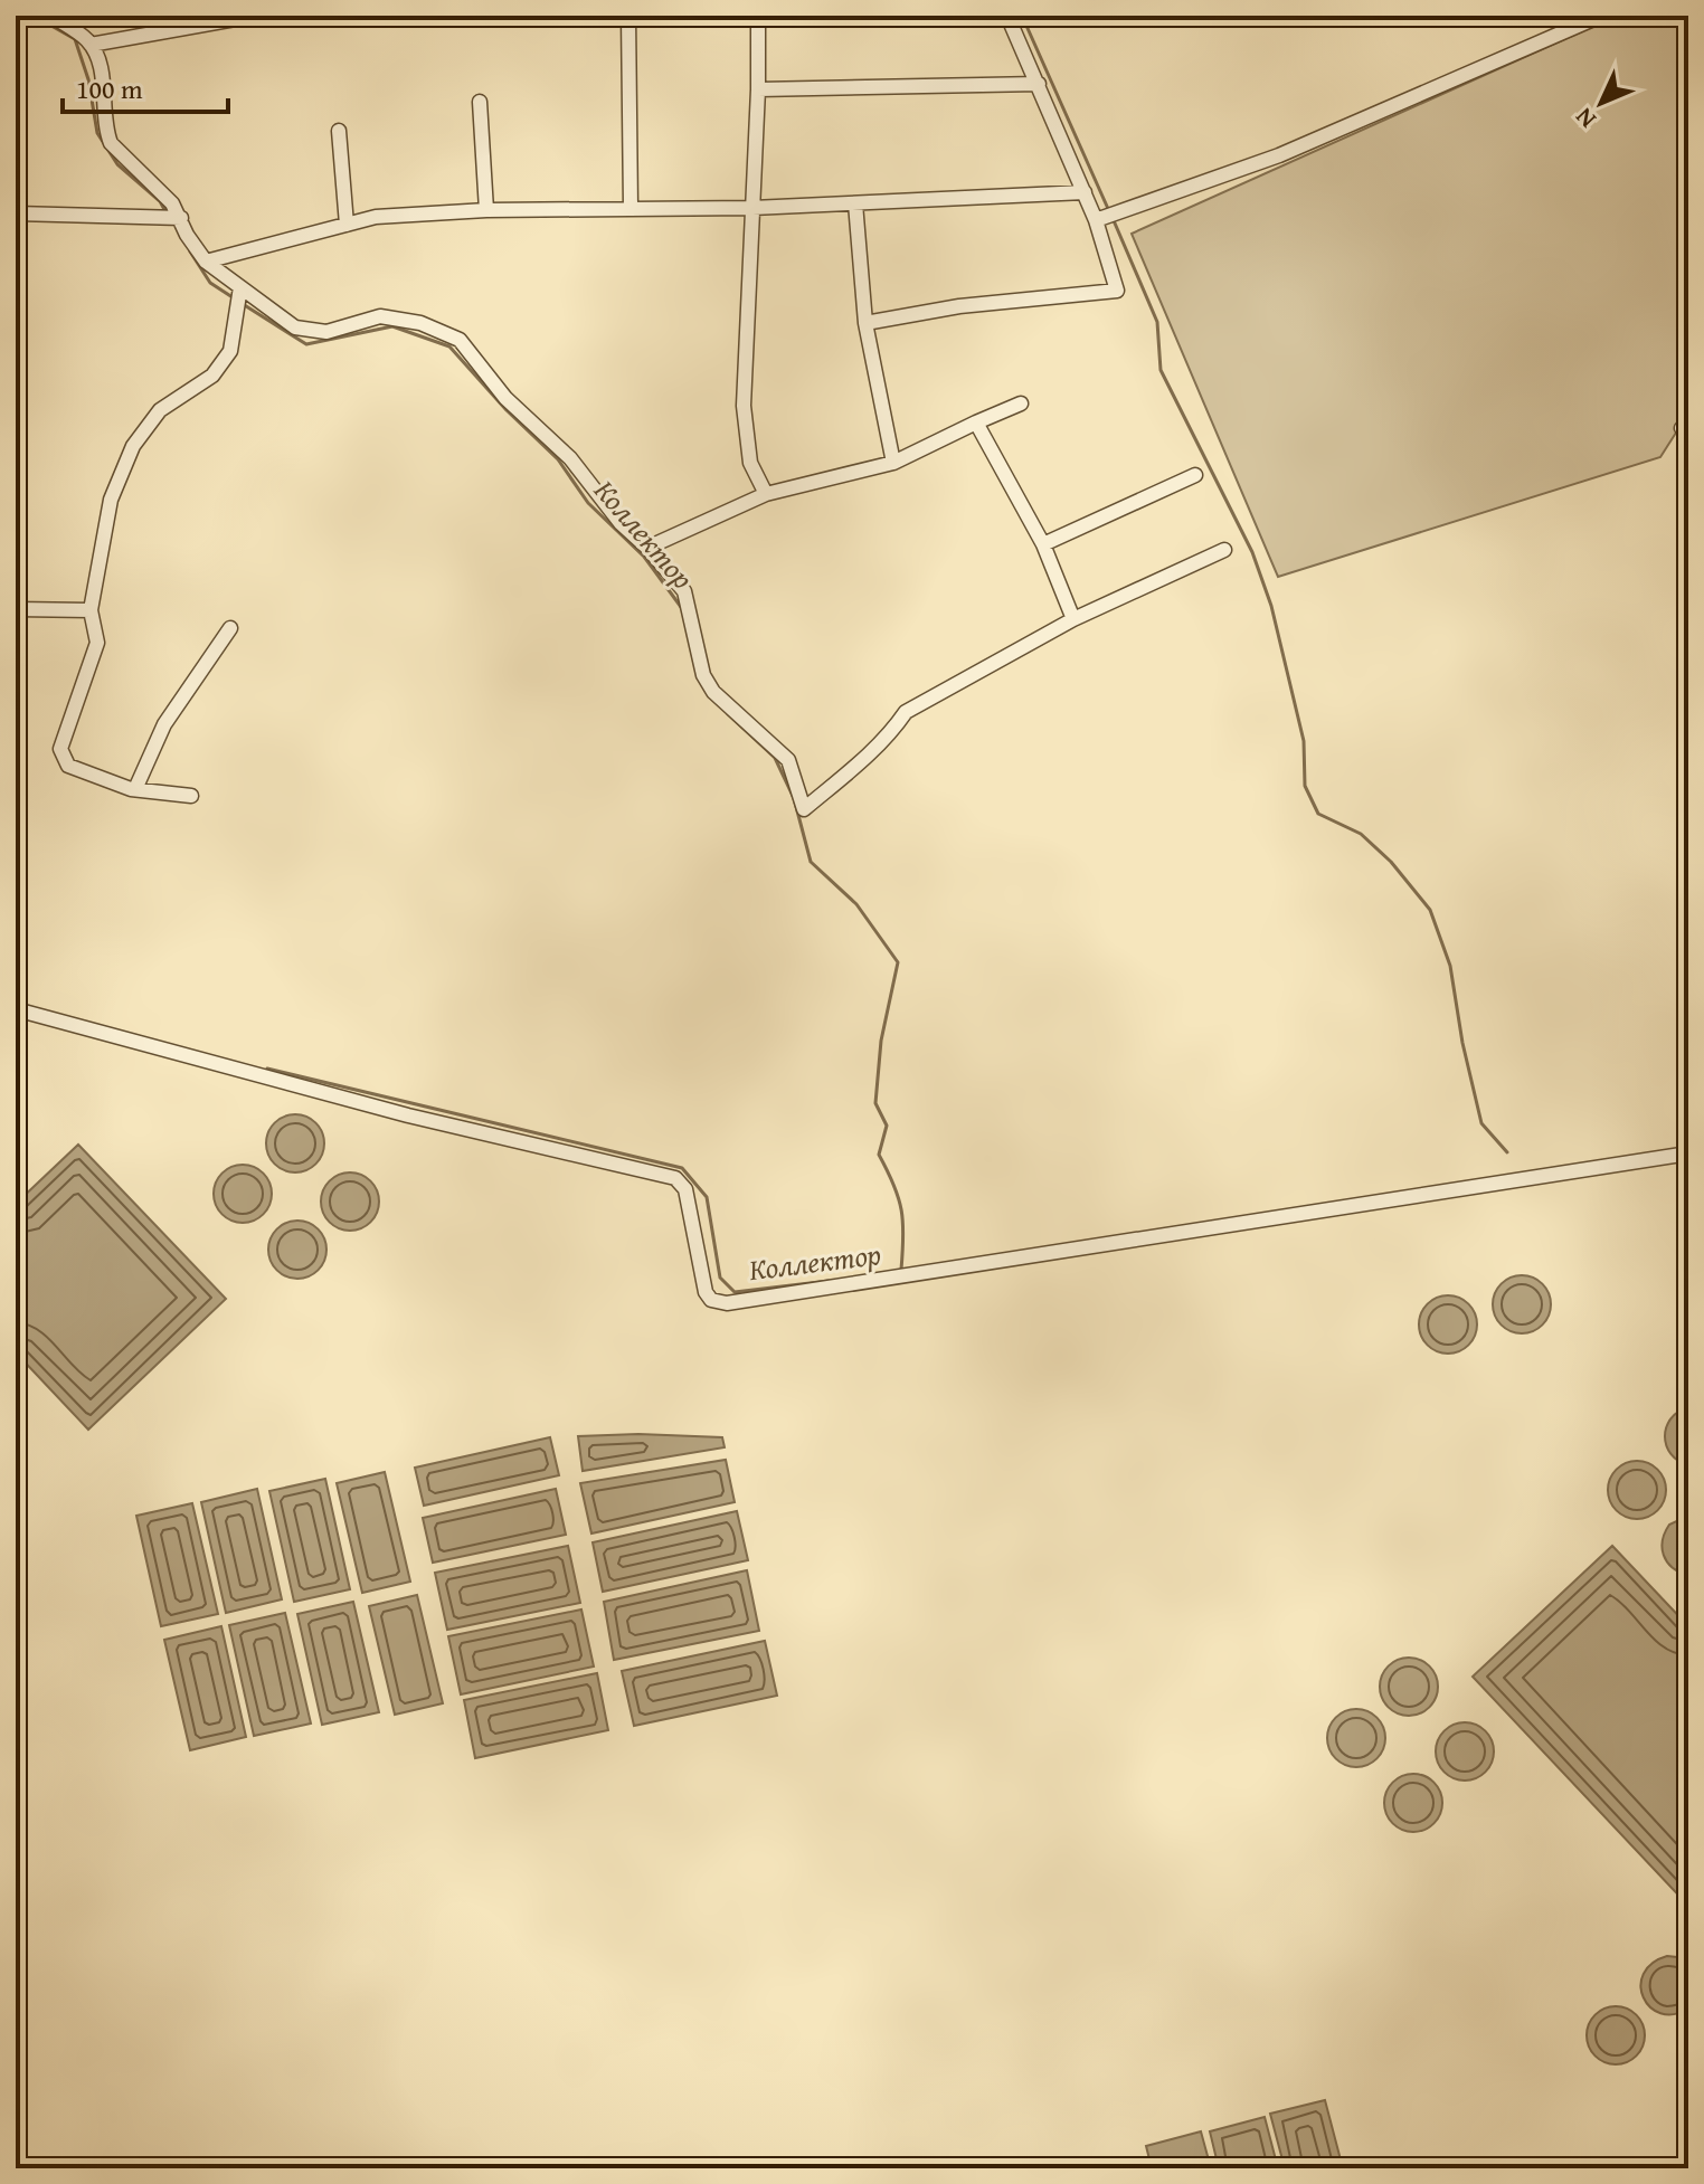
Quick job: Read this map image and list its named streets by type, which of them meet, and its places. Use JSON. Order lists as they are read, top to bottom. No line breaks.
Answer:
{"water":["Коллектор"],"scale_bar":"100 m","north":"bottom left"}
